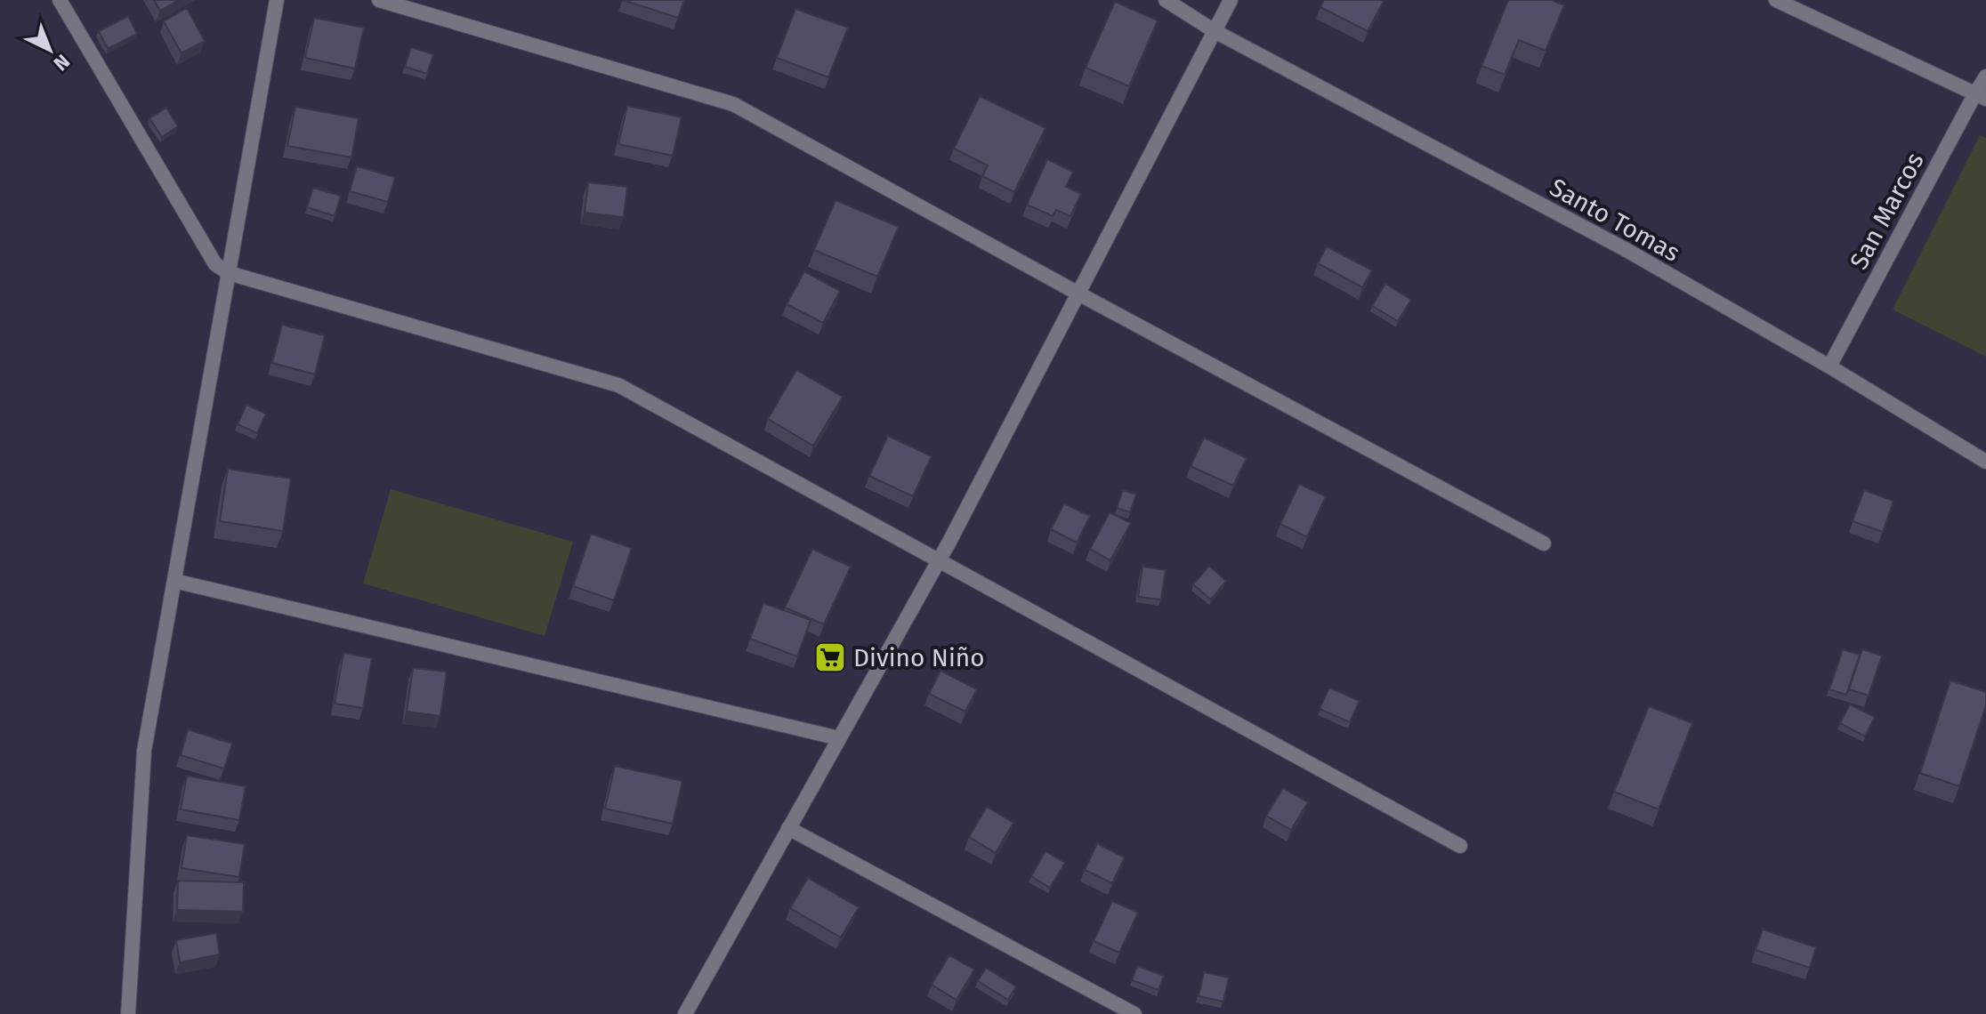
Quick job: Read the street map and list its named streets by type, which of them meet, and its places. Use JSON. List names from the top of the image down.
{
  "streets": {
    "street": ["San Marcos", "Santo Tomas"]
  },
  "crossings": [
    ["San Marcos", "Santo Tomas"]
  ],
  "places": {
    "supermarket": ["Divino Niño"]
  },
  "north": "bottom right"
}
